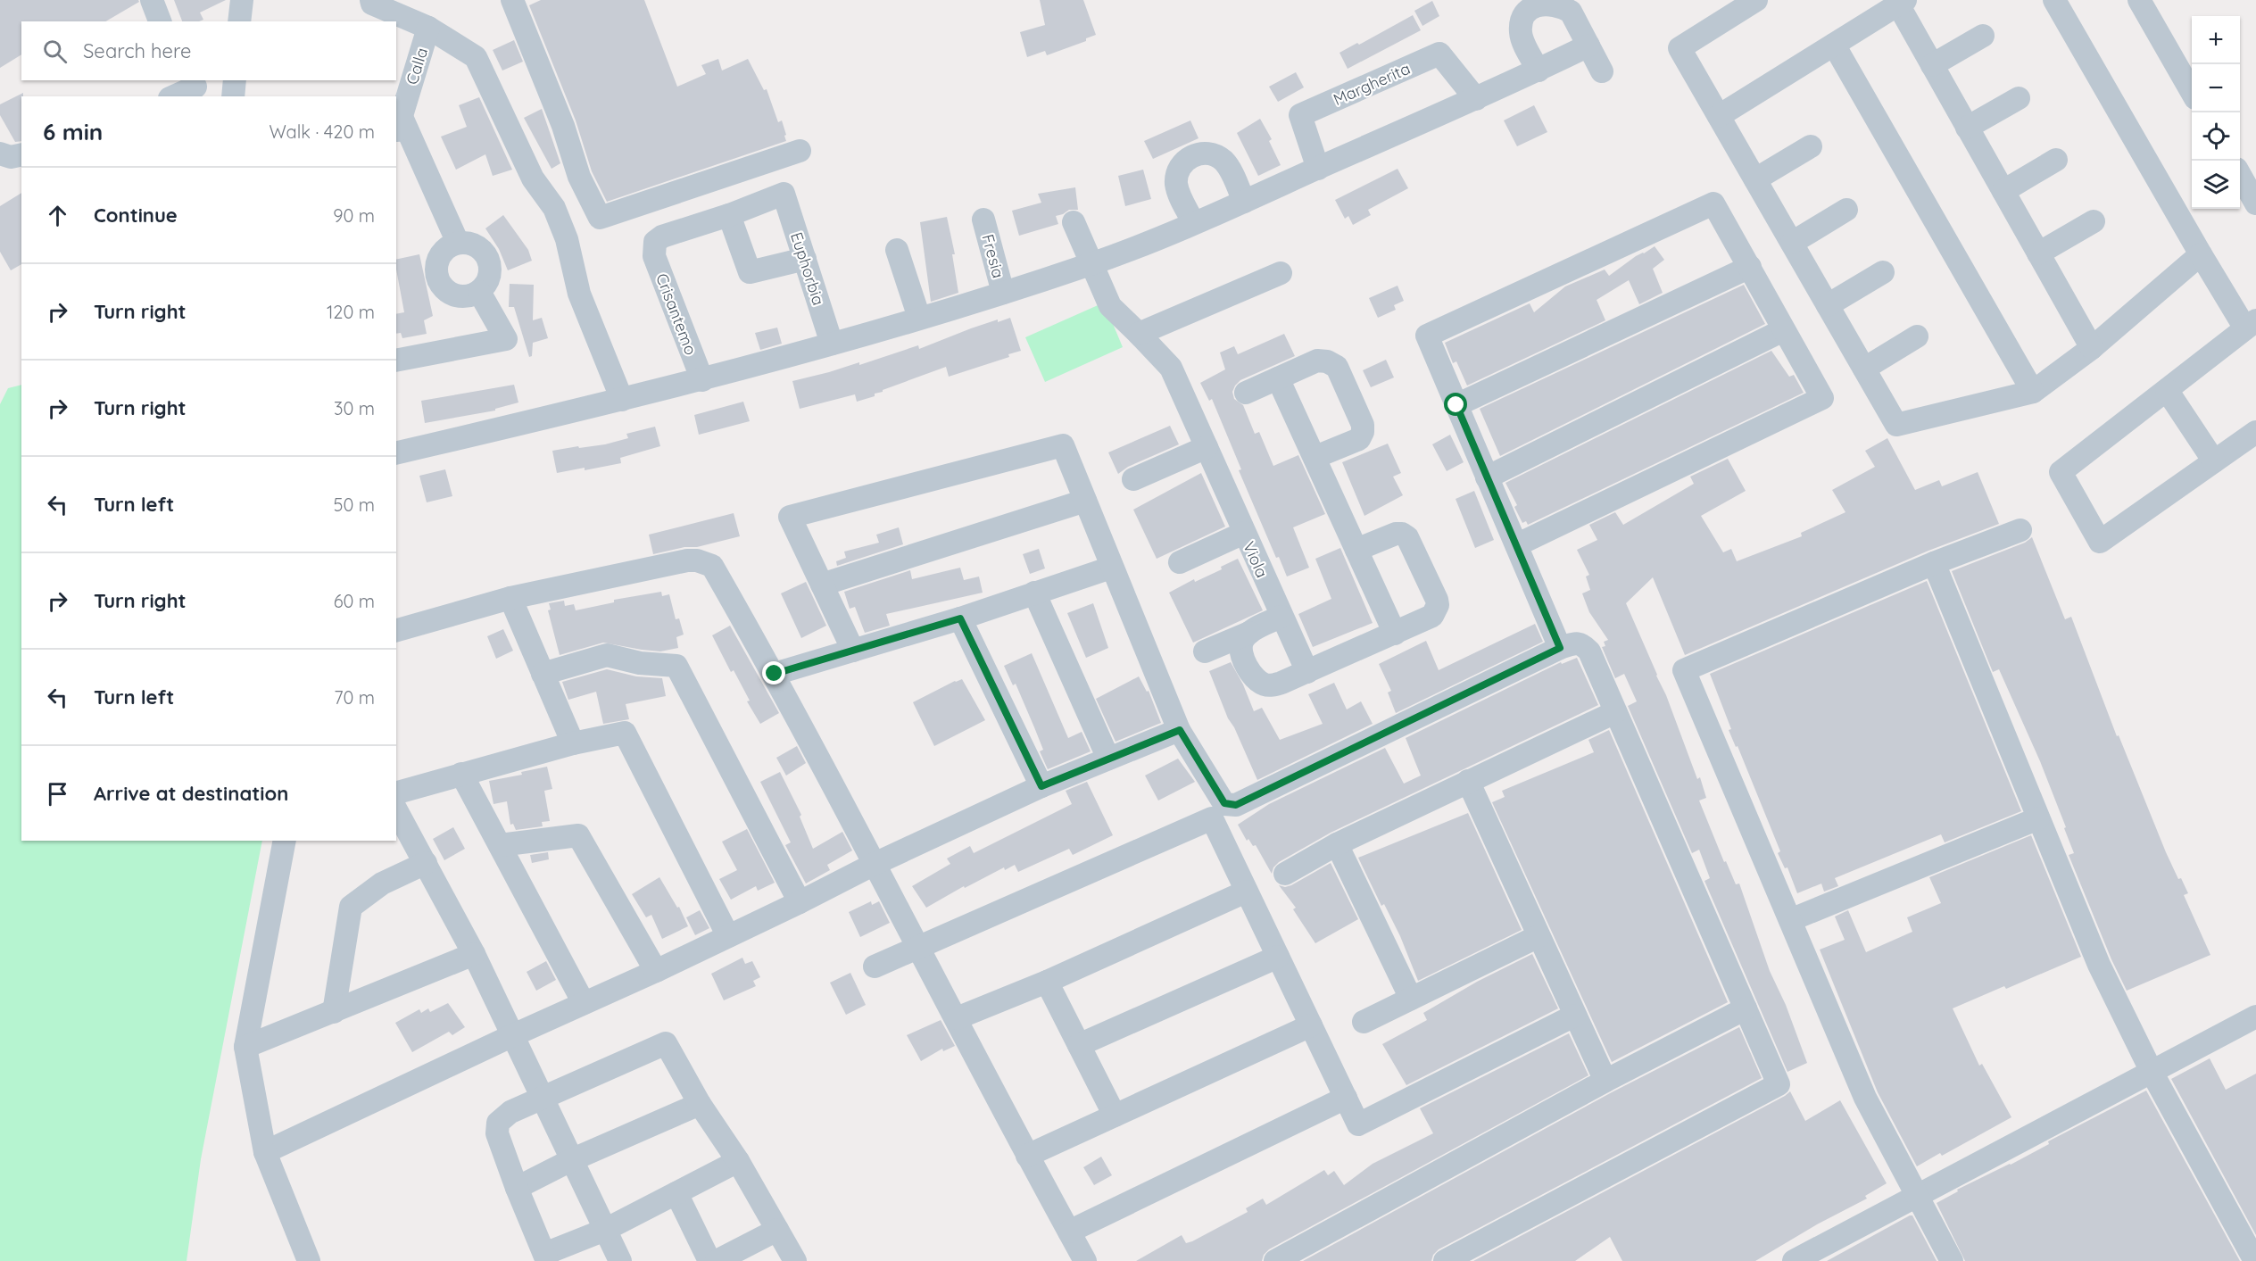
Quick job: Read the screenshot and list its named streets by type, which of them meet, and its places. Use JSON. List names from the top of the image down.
{
  "streets": {
    "street": [
      "Calla",
      "Margherita",
      "Fresia",
      "Euphorbia",
      "Crisantemo",
      "Viola"
    ]
  },
  "crossings": [
    ["Euphorbia", "Crisantemo"]
  ],
  "page": {
    "map_buttons": ["+", "−"],
    "search": "Search here",
    "heading": ["6 min", "Walk · 420 m"],
    "list": [
      ["Continue", "90 m"],
      ["Turn right", "120 m"],
      ["Turn right", "30 m"],
      ["Turn left", "50 m"],
      ["Turn right", "60 m"],
      ["Turn left", "70 m"],
      "Arrive at destination"
    ]
  }
}
